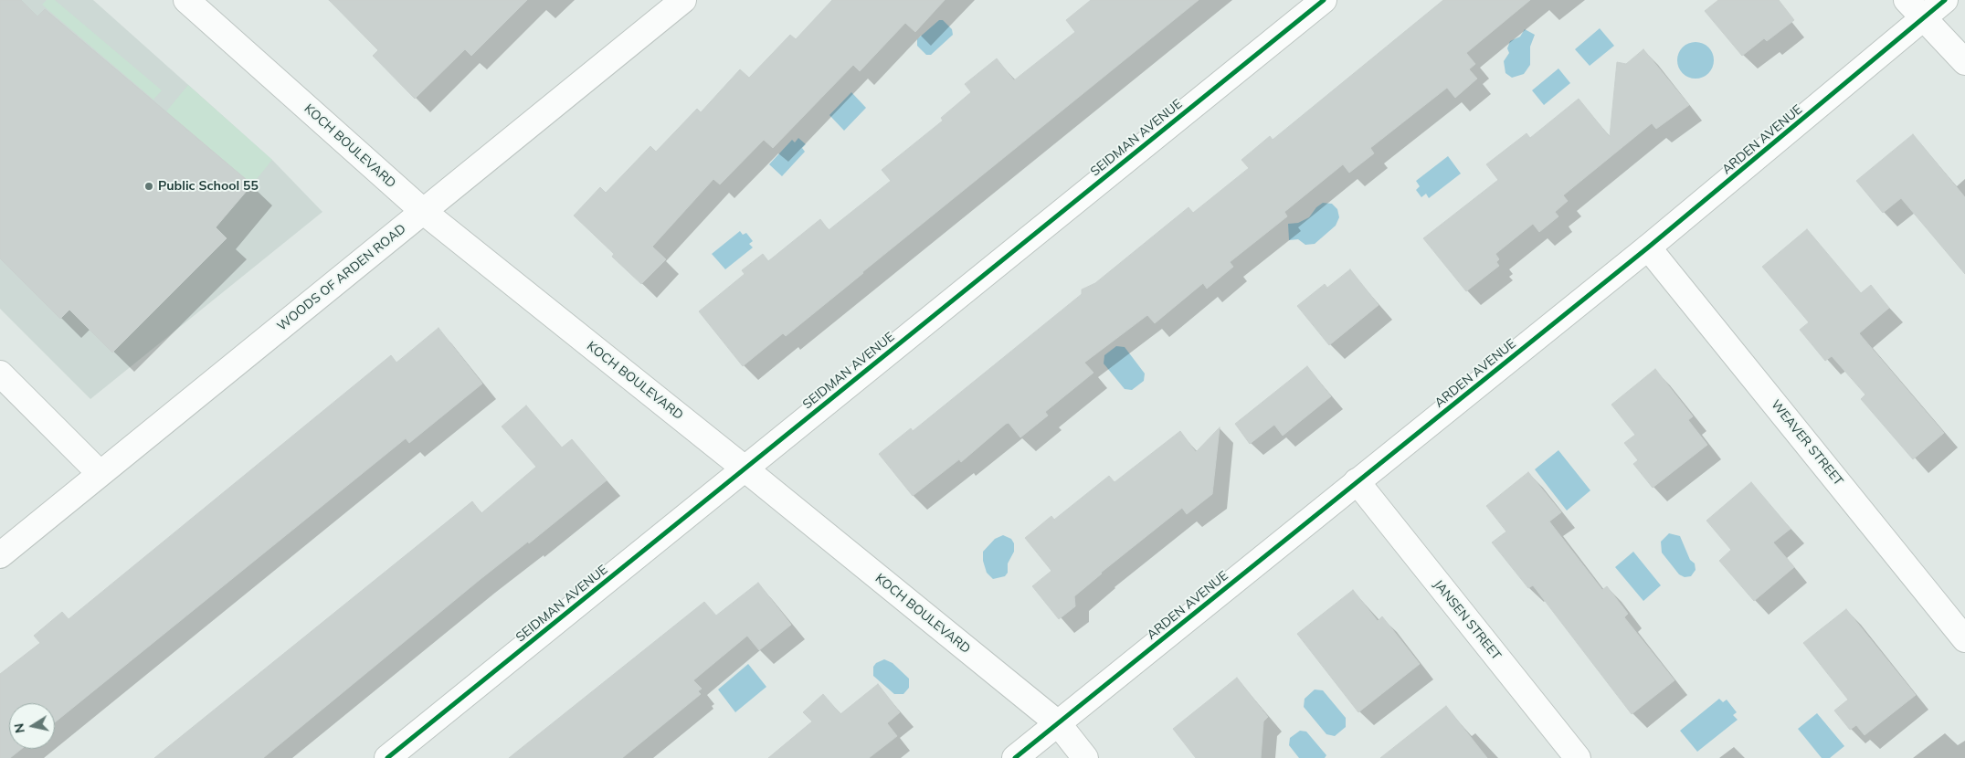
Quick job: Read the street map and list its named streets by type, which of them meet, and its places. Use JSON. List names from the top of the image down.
{
  "streets": {
    "street": [
      "SEIDMAN AVENUE",
      "ARDEN AVENUE",
      "KOCH BOULEVARD",
      "WOODS OF ARDEN ROAD",
      "WEAVER STREET",
      "JANSEN STREET"
    ]
  },
  "crossings": [
    ["SEIDMAN AVENUE", "KOCH BOULEVARD"],
    ["ARDEN AVENUE", "KOCH BOULEVARD"],
    ["ARDEN AVENUE", "WEAVER STREET"],
    ["ARDEN AVENUE", "JANSEN STREET"],
    ["KOCH BOULEVARD", "WOODS OF ARDEN ROAD"]
  ],
  "places": ["Public School 55"],
  "north": "left"
}
